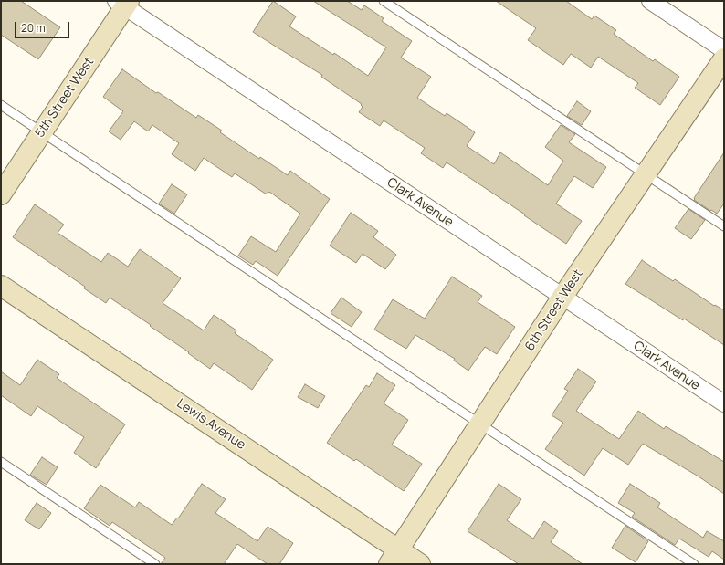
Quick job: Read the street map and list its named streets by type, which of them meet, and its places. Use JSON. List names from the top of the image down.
{
  "streets": {
    "street": [
      "5th Street West",
      "Clark Avenue",
      "6th Street West",
      "Lewis Avenue"
    ]
  },
  "crossings": [
    ["5th Street West", "Clark Avenue"],
    ["Clark Avenue", "6th Street West"],
    ["6th Street West", "Lewis Avenue"]
  ],
  "scale_bar": "20 m"
}
